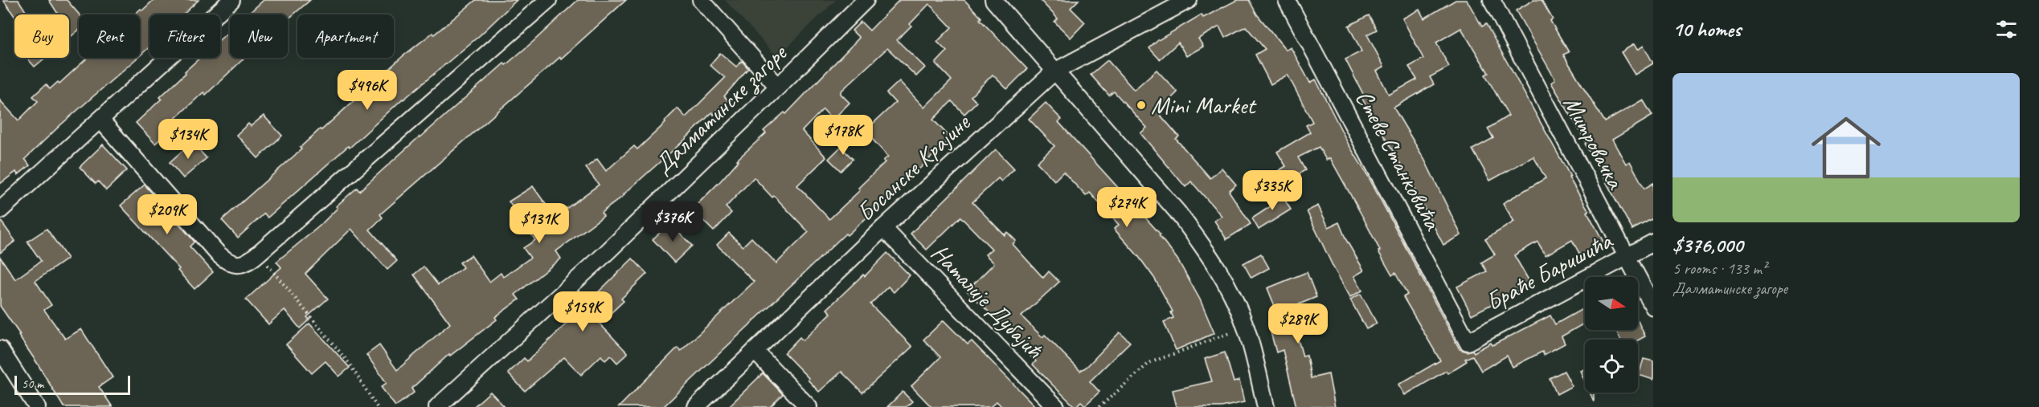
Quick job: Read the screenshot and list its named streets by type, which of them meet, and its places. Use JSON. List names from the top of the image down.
{
  "streets": {
    "street": [
      "Далматинске загоре",
      "Митровачка",
      "Стеве Станковића",
      "Босанске Крајине",
      "Браће Баришића",
      "Наталије Дубајић"
    ]
  },
  "crossings": [
    ["Митровачка", "Браће Баришића"],
    ["Стеве Станковића", "Браће Баришића"],
    ["Босанске Крајине", "Наталије Дубајић"]
  ],
  "places": ["Mini Market"],
  "scale_bar": "50 m",
  "north": "right",
  "page": {
    "heading": "10 homes",
    "chip": [
      "Buy",
      "Rent",
      "Filters",
      "New",
      "Apartment"
    ],
    "list": [
      {
        "name": "$376,000",
        "note": "5 rooms · 133 m² · Далматинске загоре"
      }
    ],
    "price": [
      "$496K",
      "$178K",
      "$134K",
      "$335K",
      "$274K",
      "$209K",
      "$376K",
      "$131K",
      "$159K",
      "$289K"
    ],
    "scale": "50 m"
  }
}
